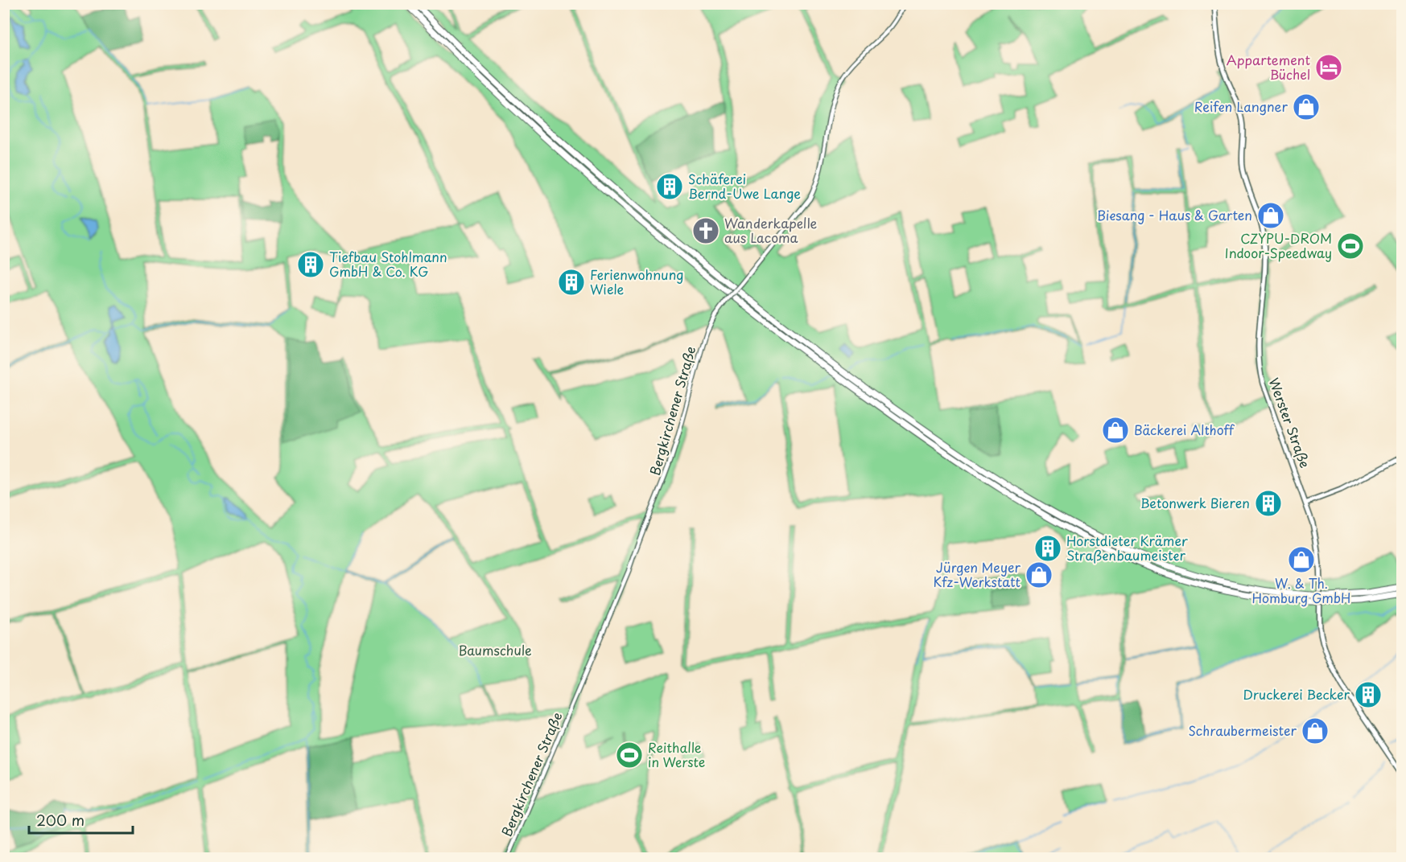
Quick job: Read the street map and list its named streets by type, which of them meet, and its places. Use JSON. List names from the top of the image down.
{
  "streets": {
    "main road": ["Werster Straße"],
    "street": ["Bergkirchener Straße"]
  },
  "parks": ["Baumschule"],
  "places": {
    "hotel": ["Appartement Büchel"],
    "shop": [
      "Reifen Langner",
      "Biesang - Haus & Garten",
      "Bäckerei Althoff",
      "W. & Th. Homburg GmbH",
      "Jürgen Meyer Kfz-Werkstatt",
      "Schraubermeister"
    ],
    "building": [
      "Schäferei Bernd-Uwe Lange",
      "Tiefbau Stohlmann GmbH & Co. KG",
      "Ferienwohnung Wiele",
      "Betonwerk Bieren",
      "Horstdieter Krämer Straßenbaumeister",
      "Druckerei Becker"
    ],
    "church": ["Wanderkapelle aus Lacoma"],
    "sports": ["CZYPU-DROM Indoor-Speedway", "Reithalle in Werste"]
  },
  "scale_bar": "200 m"
}
